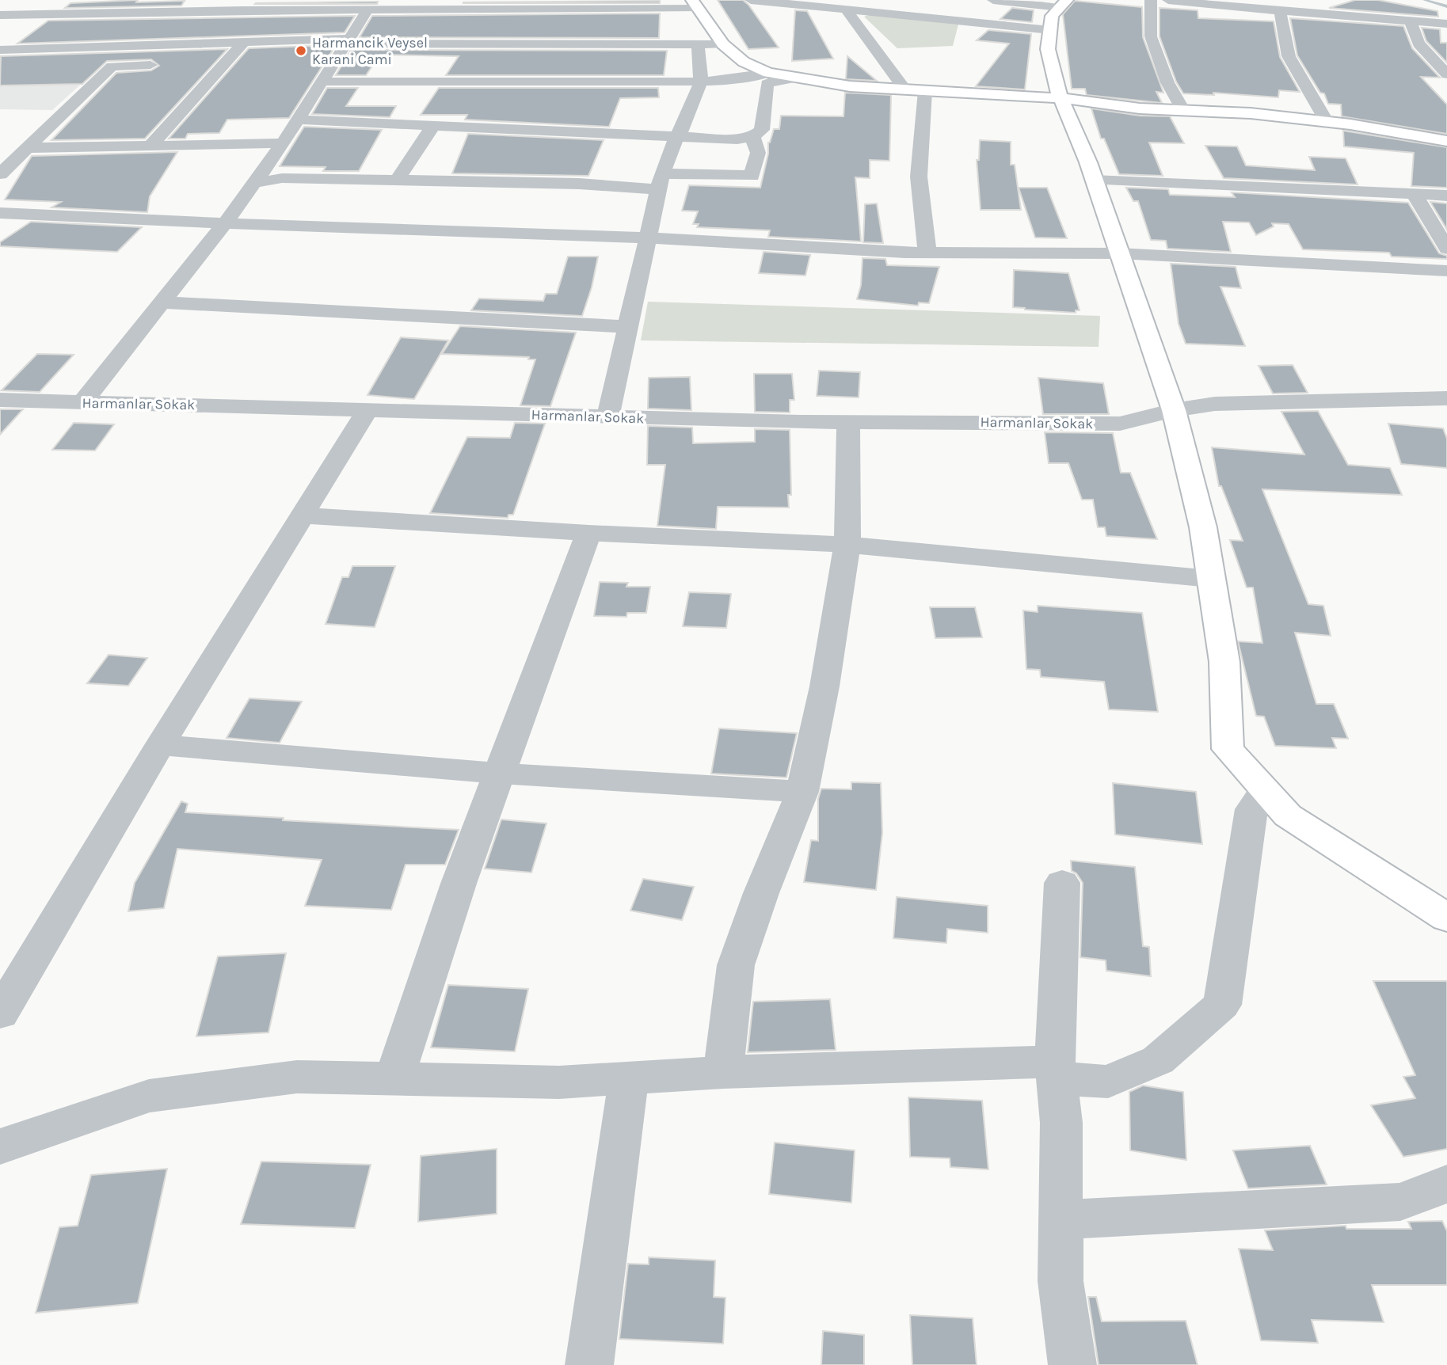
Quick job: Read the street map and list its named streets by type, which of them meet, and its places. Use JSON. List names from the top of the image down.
{
  "streets": {
    "street": ["Harmanlar Sokak"]
  },
  "places": ["Harmancik Veysel Karani Cami"]
}
